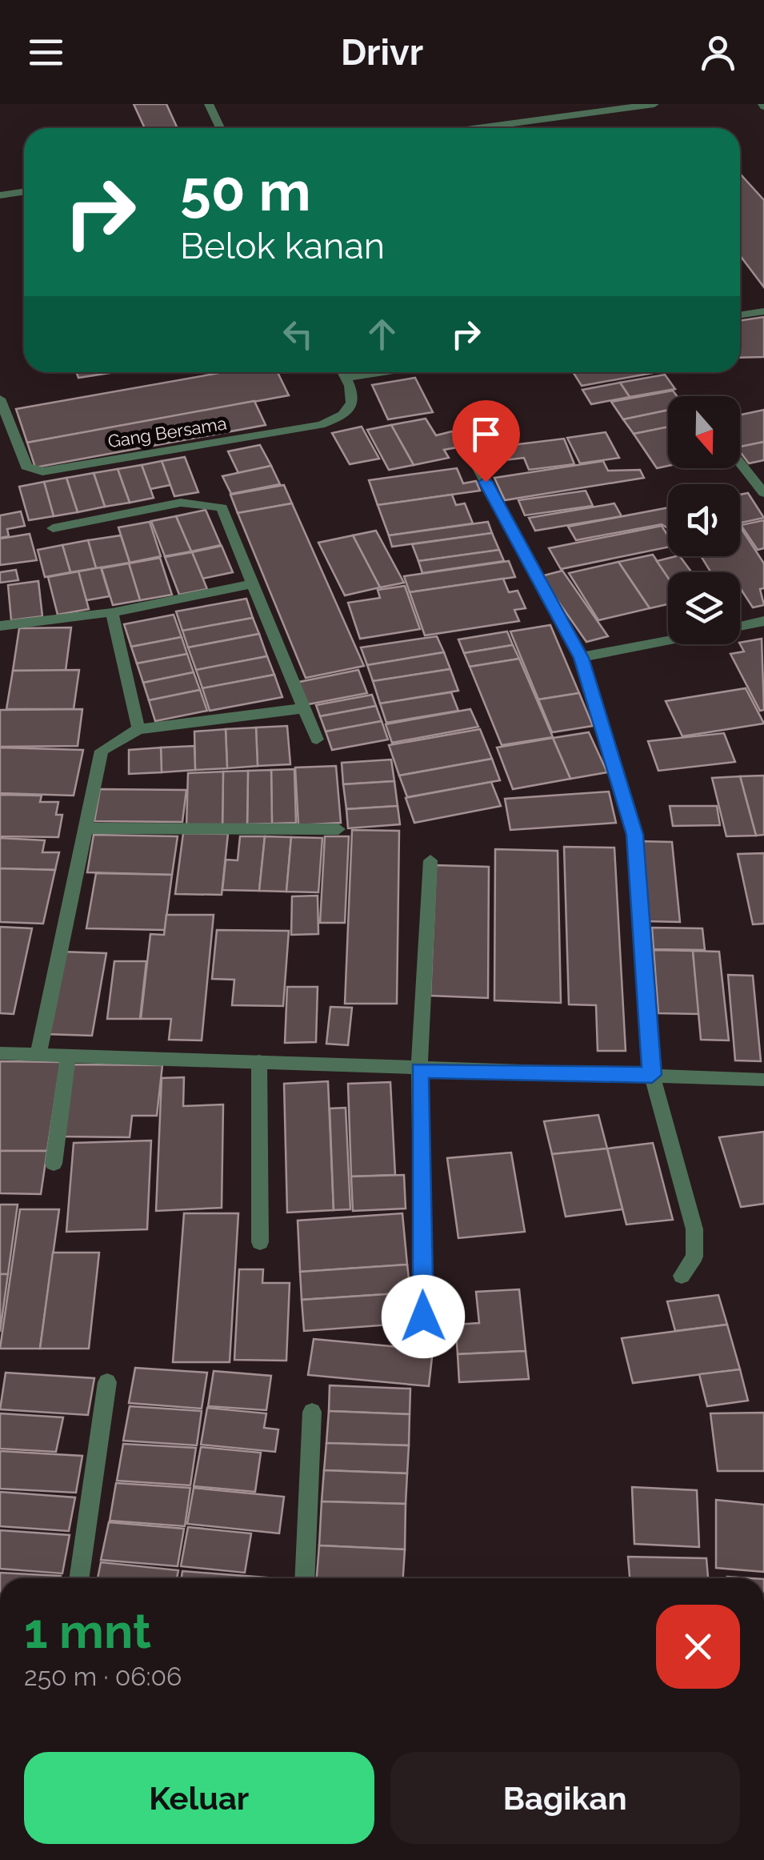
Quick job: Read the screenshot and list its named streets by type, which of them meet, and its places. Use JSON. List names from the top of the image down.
{
  "streets": {
    "street": ["Gang Bersama"]
  },
  "north": "bottom",
  "page": {
    "header": "Drivr",
    "turn": ["50 m", "Belok kanan"],
    "heading": ["1 mnt", "250 m · 06:06"],
    "buttons": ["Keluar", "Bagikan"]
  }
}
